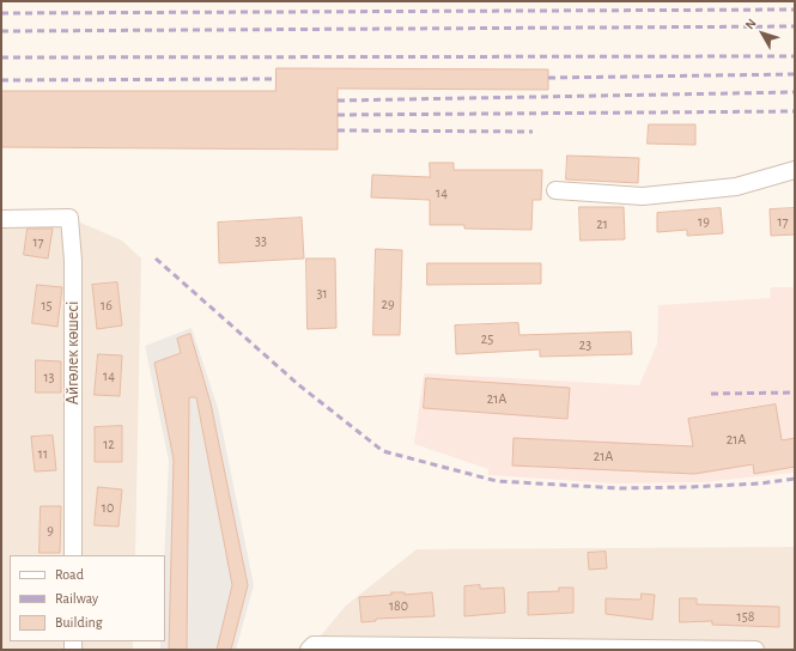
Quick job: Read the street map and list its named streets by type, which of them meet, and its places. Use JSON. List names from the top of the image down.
{
  "streets": {
    "street": ["Айгөлек көшесі"]
  },
  "house_numbers": [
    "14",
    "19",
    "17",
    "21",
    "33",
    "17",
    "31",
    "29",
    "15",
    "16",
    "25",
    "23",
    "14",
    "13",
    "21А",
    "21А",
    "12",
    "11",
    "21А",
    "10",
    "9",
    "180",
    "158"
  ],
  "legend": ["Road", "Railway", "Building"],
  "north": "top left"
}
